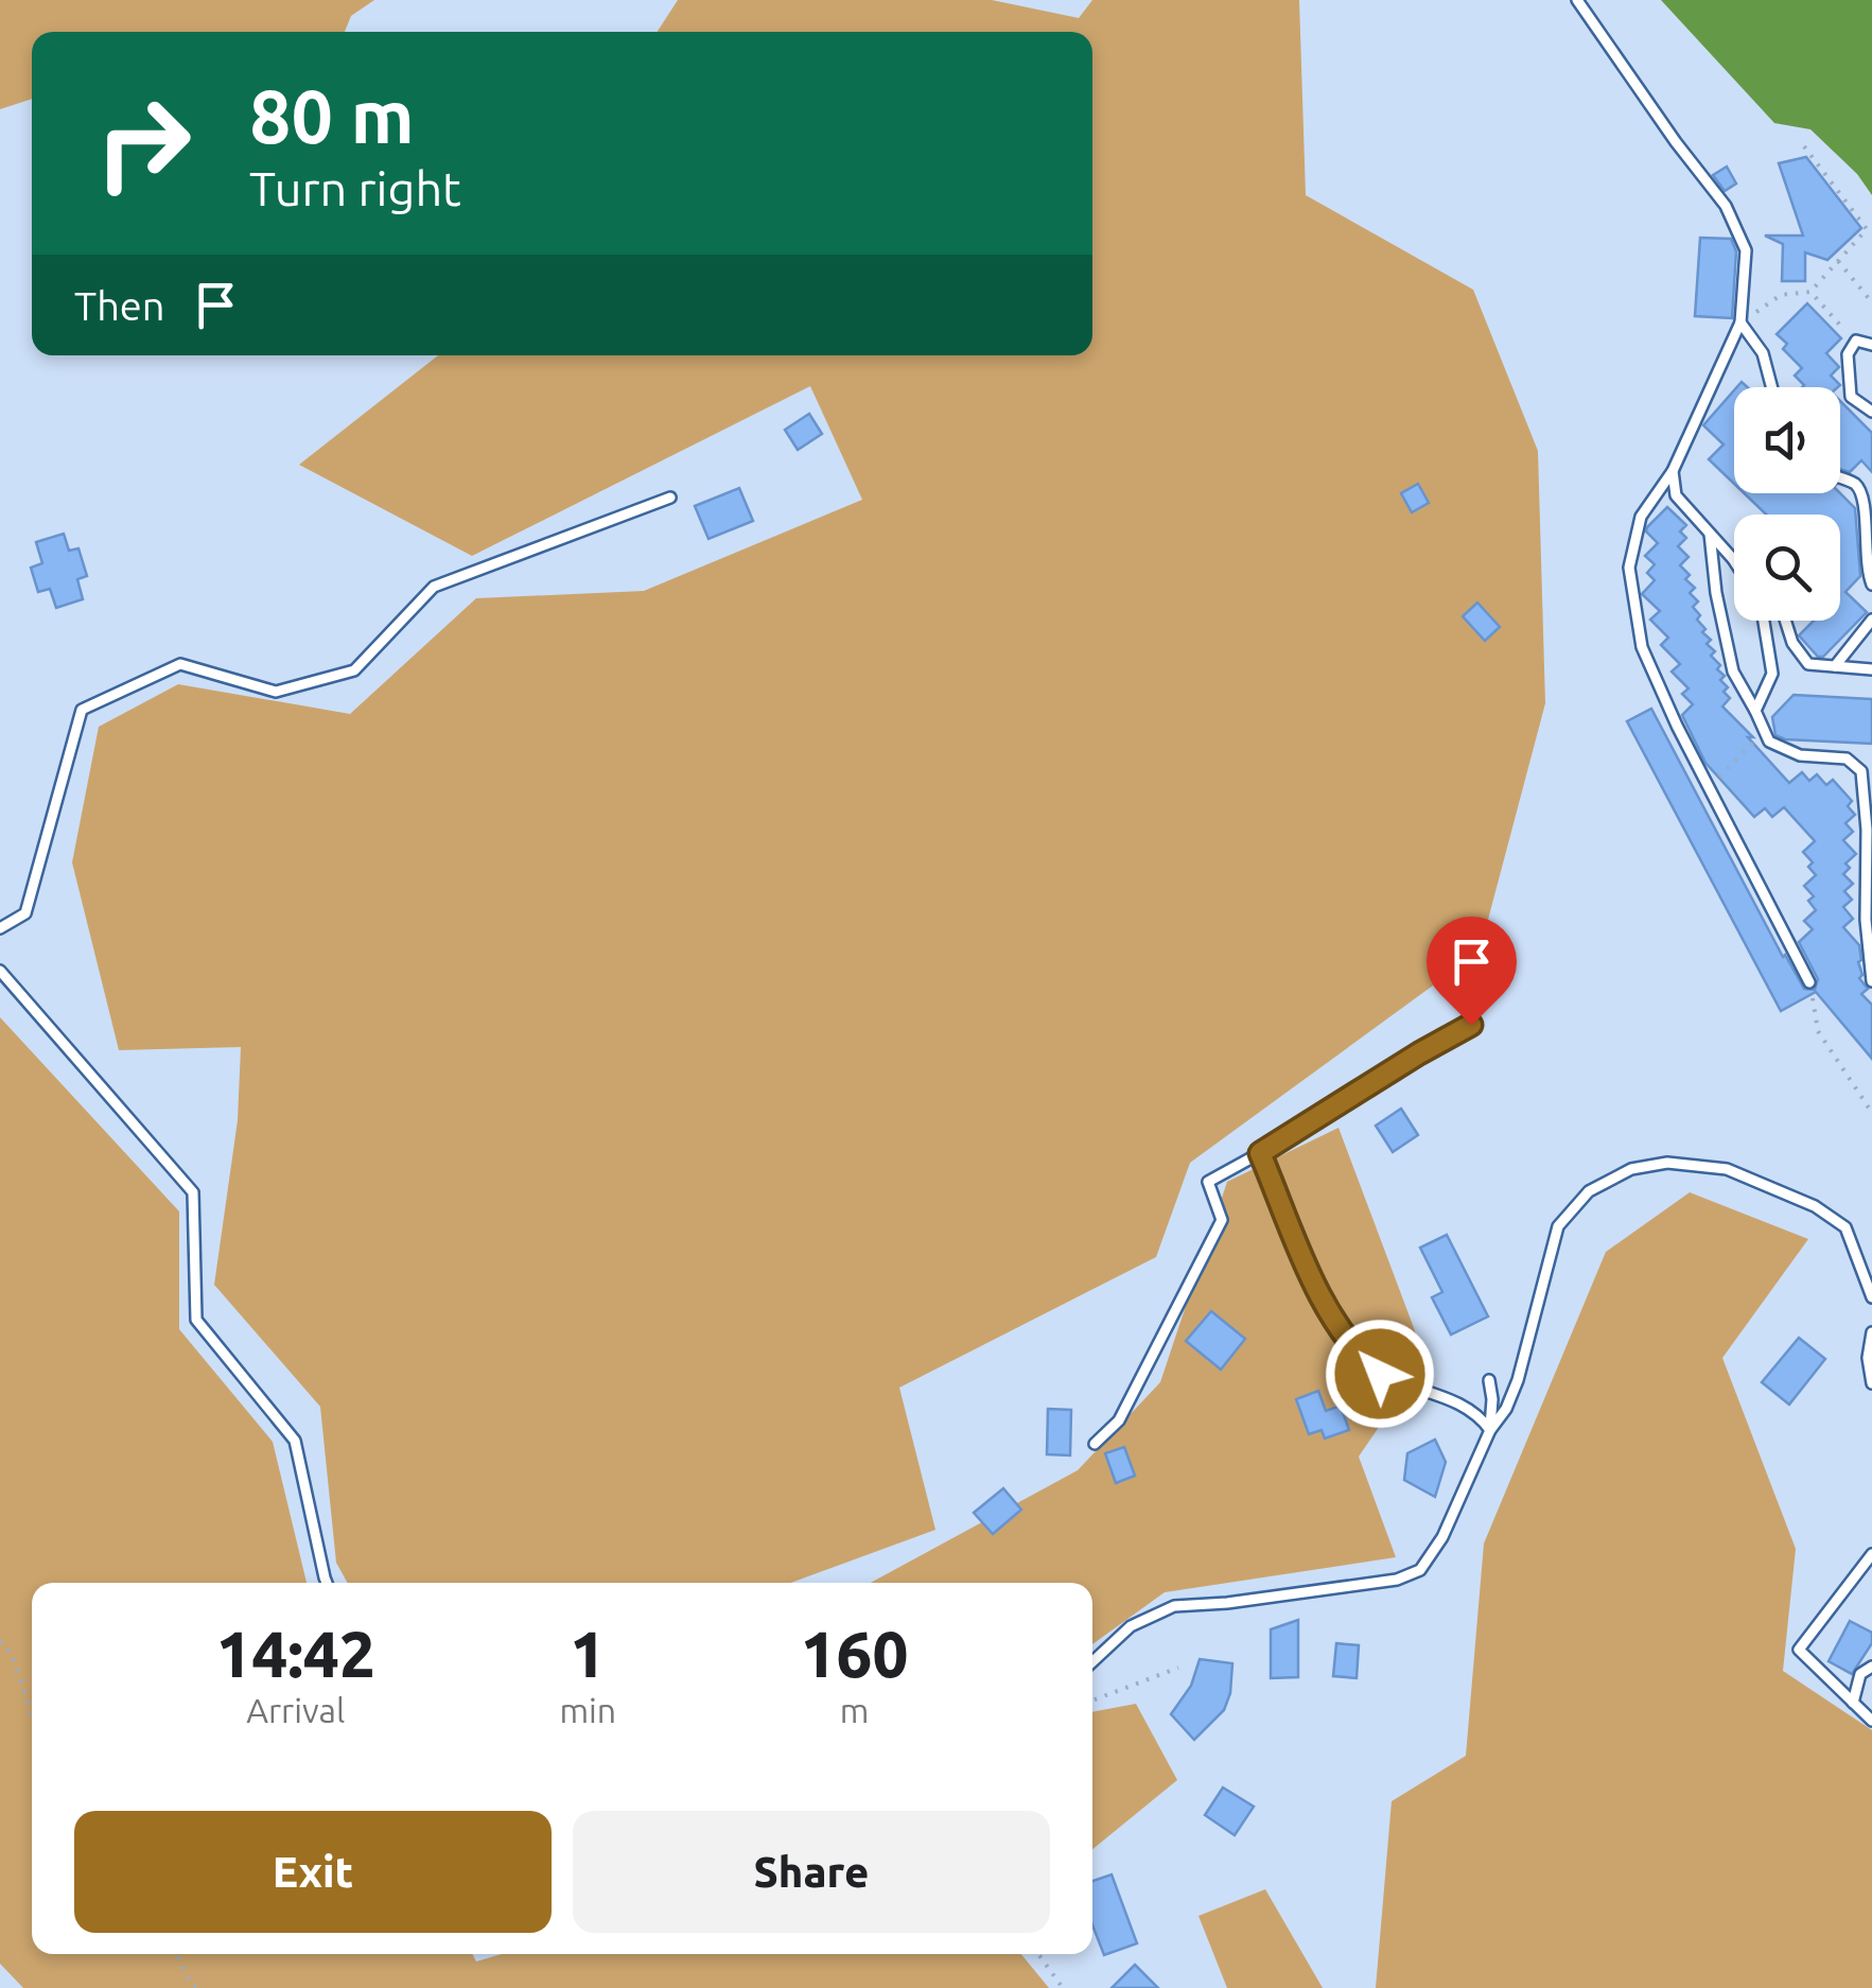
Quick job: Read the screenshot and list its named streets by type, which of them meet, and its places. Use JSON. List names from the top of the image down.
{
  "page": {
    "turn": ["80 m", "Turn right"],
    "then": "Then",
    "eta": [
      "14:42",
      "Arrival",
      "1",
      "min",
      "160",
      "m"
    ],
    "buttons": ["Exit", "Share"]
  }
}
